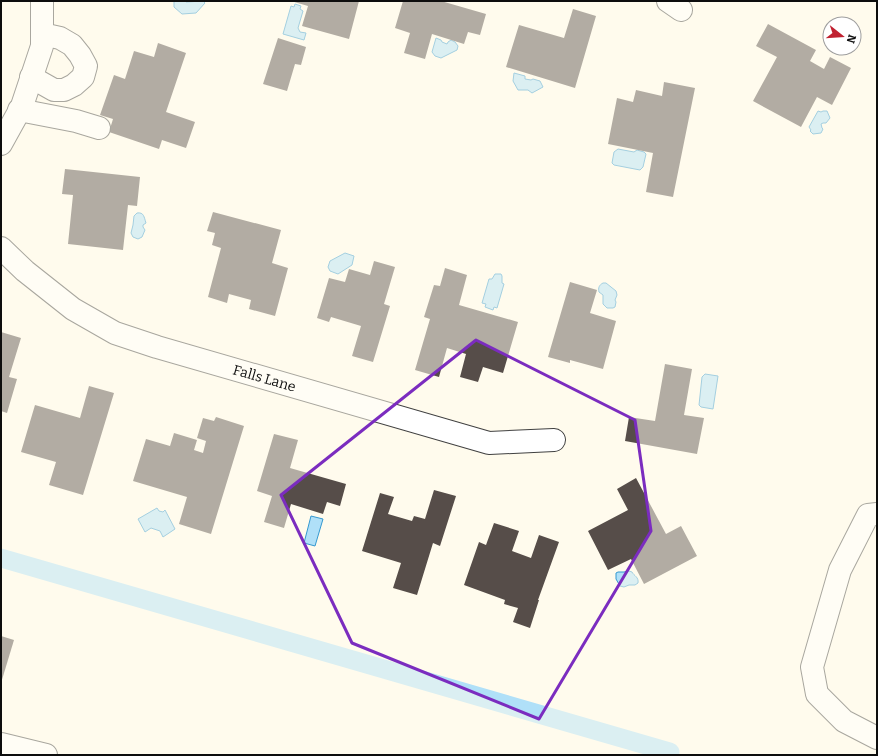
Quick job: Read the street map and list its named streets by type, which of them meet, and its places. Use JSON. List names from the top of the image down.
{
  "streets": {
    "street": ["Falls Lane"]
  },
  "north": "right"
}
